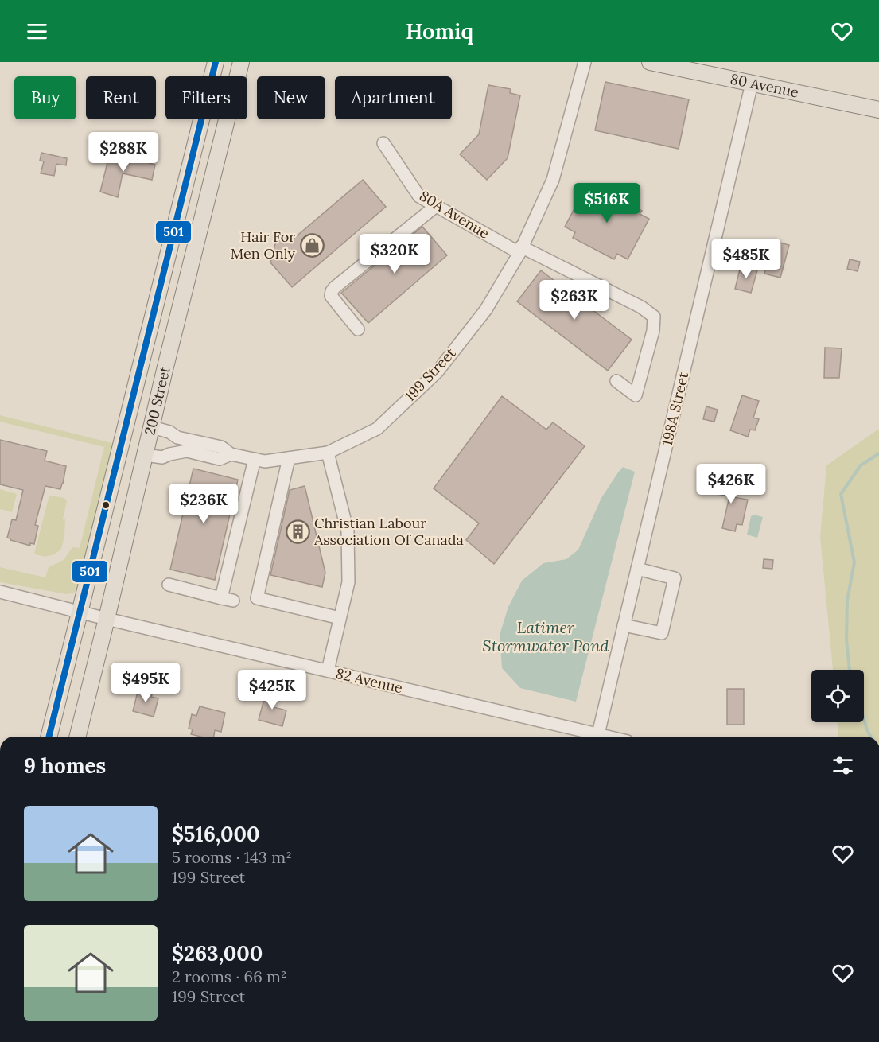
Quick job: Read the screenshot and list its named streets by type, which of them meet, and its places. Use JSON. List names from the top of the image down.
{
  "streets": {
    "main road": ["80 Avenue", "200 Street"],
    "street": [
      "80A Avenue",
      "199 Street",
      "198A Street",
      "82 Avenue"
    ]
  },
  "crossings": [
    ["80 Avenue", "198A Street"],
    ["80A Avenue", "199 Street"],
    ["200 Street", "82 Avenue"],
    ["198A Street", "82 Avenue"]
  ],
  "water": ["Latimer Stormwater Pond"],
  "places": {
    "shop": ["Hair For Men Only"],
    "building": ["Christian Labour Association Of Canada"]
  },
  "lines": ["transit line 501"],
  "page": {
    "header": "Homiq",
    "chip": [
      "Buy",
      "Rent",
      "Filters",
      "New",
      "Apartment"
    ],
    "price": [
      "$288K",
      "$516K",
      "$320K",
      "$485K",
      "$263K",
      "$426K",
      "$236K",
      "$495K",
      "$425K"
    ],
    "heading": "9 homes",
    "list": [
      {
        "name": "$516,000",
        "note": "5 rooms · 143 m² · 199 Street"
      },
      {
        "name": "$263,000",
        "note": "2 rooms · 66 m² · 199 Street"
      }
    ]
  }
}
